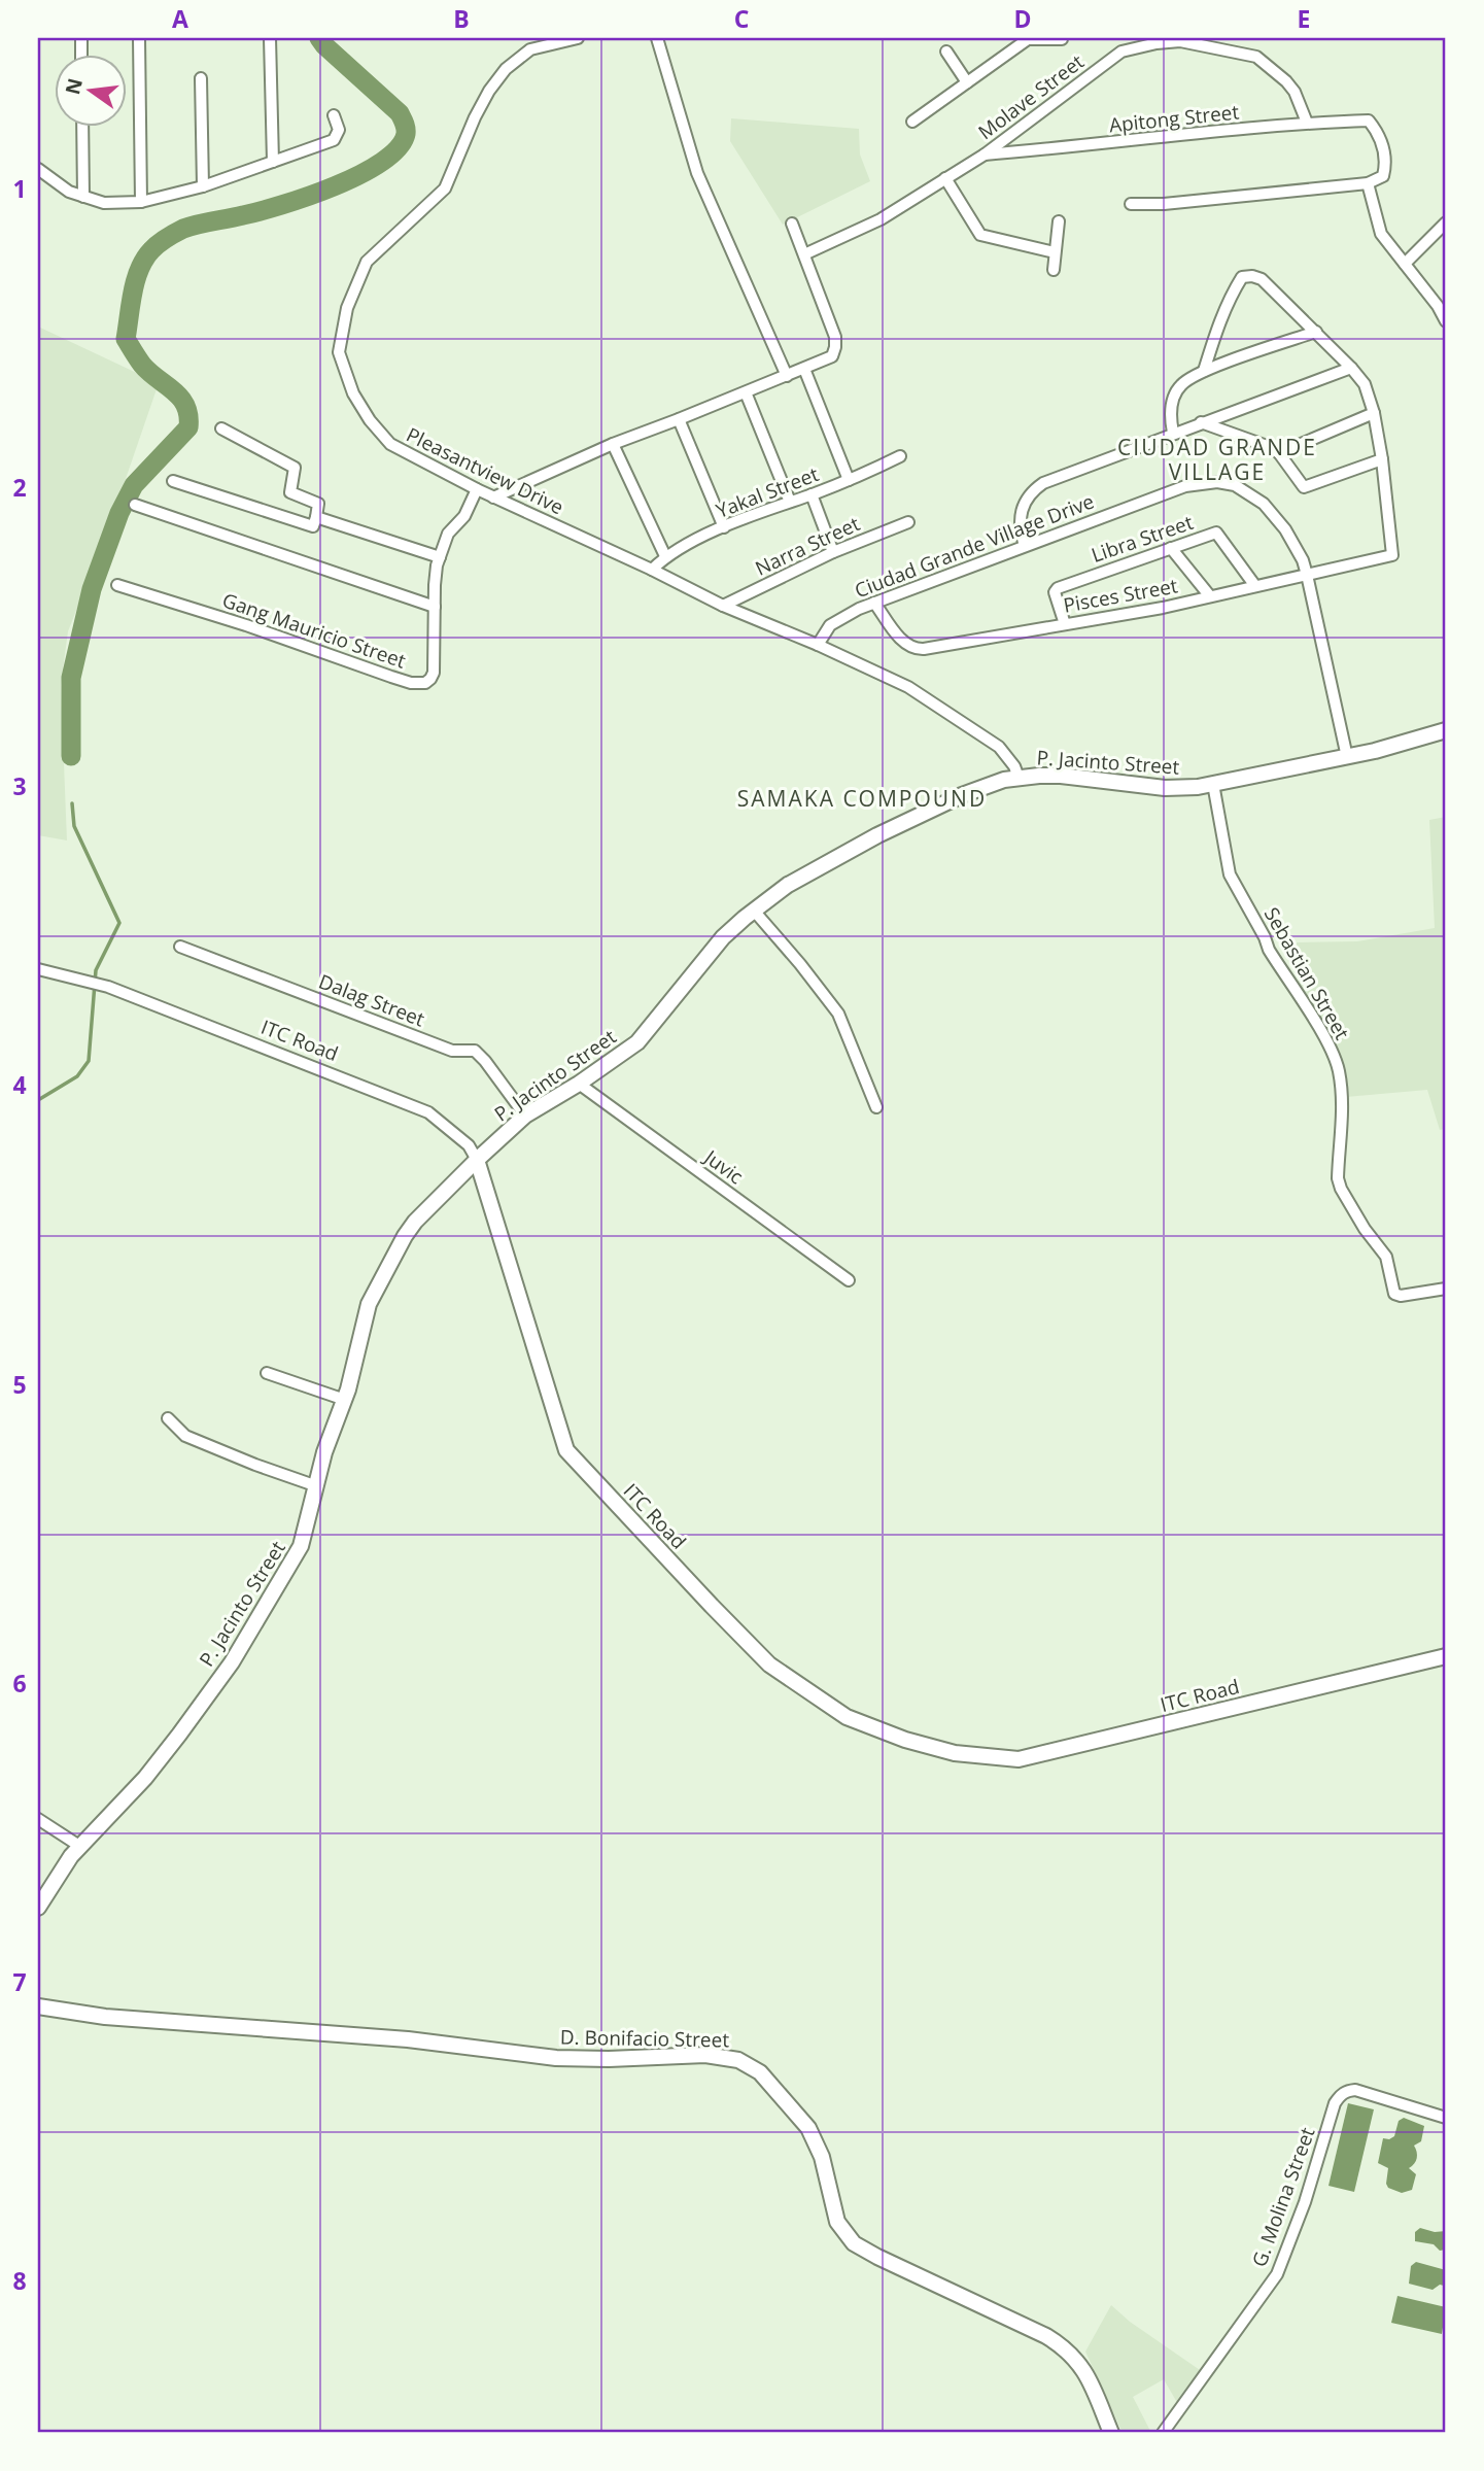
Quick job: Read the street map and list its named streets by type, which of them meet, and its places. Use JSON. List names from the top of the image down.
{
  "streets": {
    "street": [
      "Molave Street",
      "Apitong Street",
      "Pleasantview Drive",
      "Yakal Street",
      "Libra Street",
      "Narra Street",
      "Ciudad Grande Village Drive",
      "Pisces Street",
      "Gang Mauricio Street",
      "P. Jacinto Street",
      "Sebastian Street",
      "Dalag Street",
      "ITC Road",
      "Juvic",
      "D. Bonifacio Street",
      "G. Molina Street"
    ]
  },
  "crossings": [
    ["Molave Street", "Apitong Street"],
    ["Pleasantview Drive", "Yakal Street"],
    ["Pleasantview Drive", "Narra Street"],
    ["Pleasantview Drive", "Ciudad Grande Village Drive"],
    ["Pleasantview Drive", "Gang Mauricio Street"],
    ["Pleasantview Drive", "P. Jacinto Street"],
    ["Libra Street", "Pisces Street"],
    ["Ciudad Grande Village Drive", "Pisces Street"],
    ["Ciudad Grande Village Drive", "P. Jacinto Street"],
    ["P. Jacinto Street", "Sebastian Street"],
    ["P. Jacinto Street", "Dalag Street"],
    ["P. Jacinto Street", "ITC Road"],
    ["P. Jacinto Street", "Juvic"]
  ],
  "districts": ["CIUDAD GRANDE VILLAGE", "SAMAKA COMPOUND"],
  "north": "left",
  "grid": {
    "columns": [
      "A",
      "B",
      "C",
      "D",
      "E"
    ],
    "rows": [
      "1",
      "2",
      "3",
      "4",
      "5",
      "6",
      "7",
      "8"
    ]
  }
}
